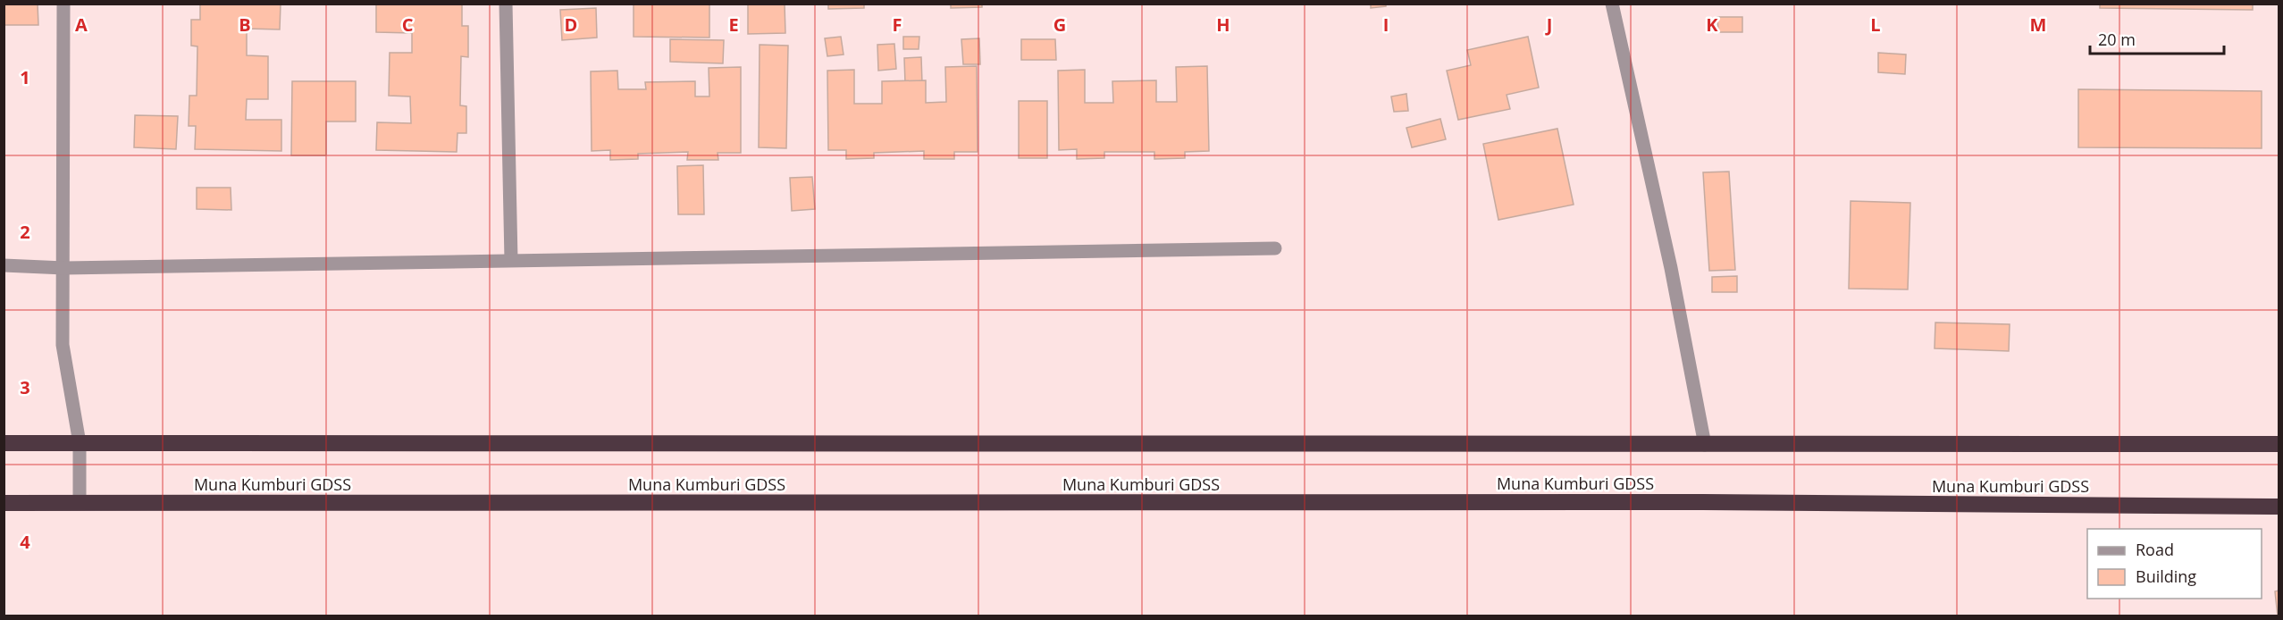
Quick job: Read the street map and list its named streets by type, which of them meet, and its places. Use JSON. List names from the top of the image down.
{
  "streets": {
    "highway": ["Muna Kumburi GDSS"]
  },
  "legend": ["Road", "Building"],
  "scale_bar": "20 m",
  "grid": {
    "columns": [
      "A",
      "B",
      "C",
      "D",
      "E",
      "F",
      "G",
      "H",
      "I",
      "J",
      "K",
      "L",
      "M"
    ],
    "rows": [
      "1",
      "2",
      "3",
      "4"
    ]
  }
}
